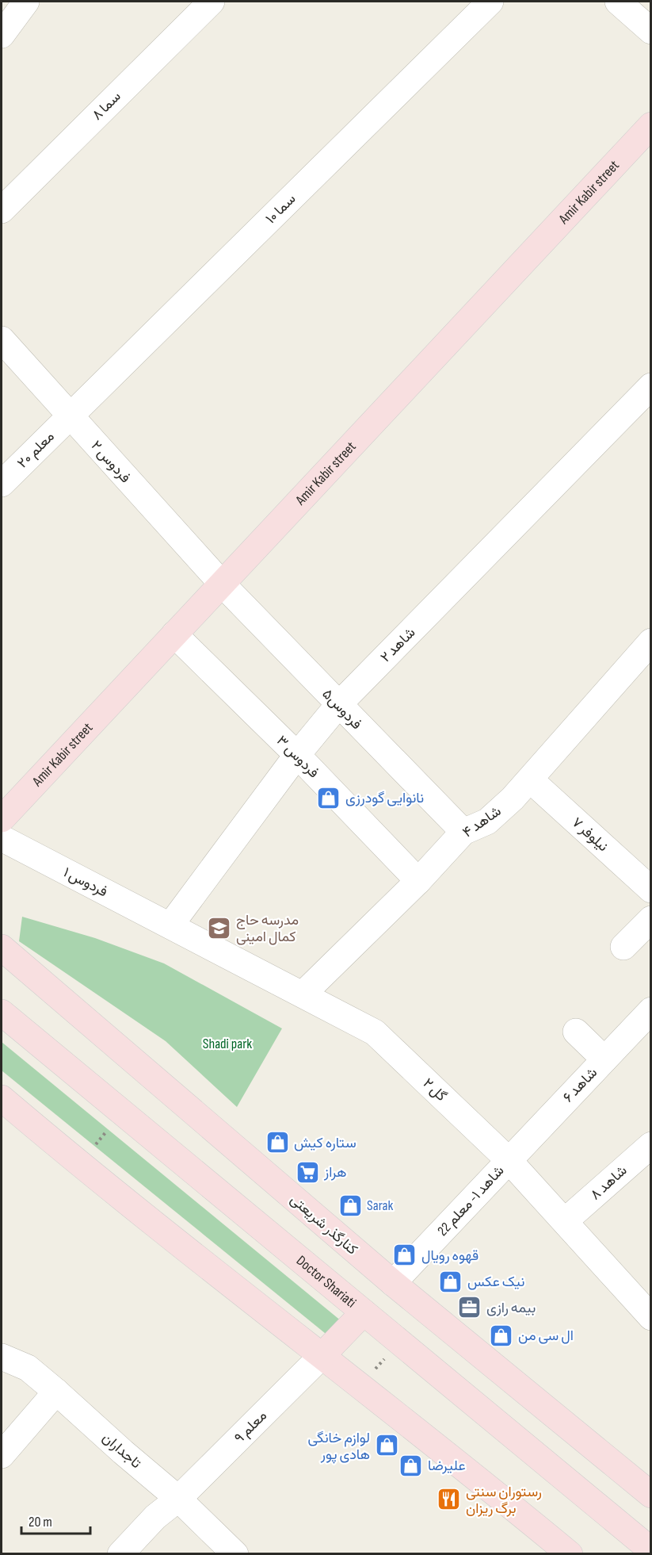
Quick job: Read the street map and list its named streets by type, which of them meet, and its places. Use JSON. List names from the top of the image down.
{
  "streets": {
    "main road": ["Amir Kabir street", "کنارگذر شریعتی", "Doctor Shariati"],
    "street": [
      "سما ۸",
      "سما ۱۰",
      "معلم ۲۰",
      "فردوس ۲",
      "شاهد ۲",
      "فردوس۵",
      "فردوس ۳",
      "شاهد ۴",
      "نیلوفر ۷",
      "فردوس ۱",
      "شاهد ۶",
      "گل ۲",
      "شاهد ۸",
      "شاهد ۱- معلم 22",
      "معلم ۹",
      "تاجداران"
    ]
  },
  "crossings": [
    ["Amir Kabir street", "فردوس ۲"],
    ["Amir Kabir street", "فردوس۵"],
    ["Amir Kabir street", "فردوس ۳"],
    ["سما ۱۰", "معلم ۲۰"],
    ["سما ۱۰", "فردوس ۲"],
    ["معلم ۲۰", "فردوس ۲"],
    ["فردوس ۲", "فردوس۵"],
    ["شاهد ۲", "فردوس۵"],
    ["شاهد ۲", "فردوس ۳"],
    ["شاهد ۲", "فردوس ۱"],
    ["شاهد ۲", "گل ۲"],
    ["فردوس۵", "شاهد ۴"],
    ["فردوس ۳", "شاهد ۴"],
    ["شاهد ۴", "نیلوفر ۷"],
    ["شاهد ۴", "گل ۲"],
    ["فردوس ۱", "گل ۲"],
    ["شاهد ۶", "گل ۲"],
    ["شاهد ۶", "شاهد ۱- معلم 22"],
    ["گل ۲", "شاهد ۸"],
    ["گل ۲", "شاهد ۱- معلم 22"],
    ["شاهد ۱- معلم 22", "کنارگذر شریعتی"],
    ["معلم ۹", "تاجداران"]
  ],
  "parks": ["Shadi park"],
  "places": {
    "shop": [
      "نانوایی گودرزی",
      "ستاره کیش",
      "Sarak",
      "قهوه رویال",
      "نیک عکس",
      "ال سی من",
      "لوازم خانگی هادی پور",
      "علیرضا"
    ],
    "school or university": ["مدرسه حاج کمال امینی"],
    "supermarket": ["هراز"],
    "office": ["بیمه رازی"],
    "restaurant": ["رستوران سنتی برگ ریزان"]
  },
  "scale_bar": "20 m"
}
